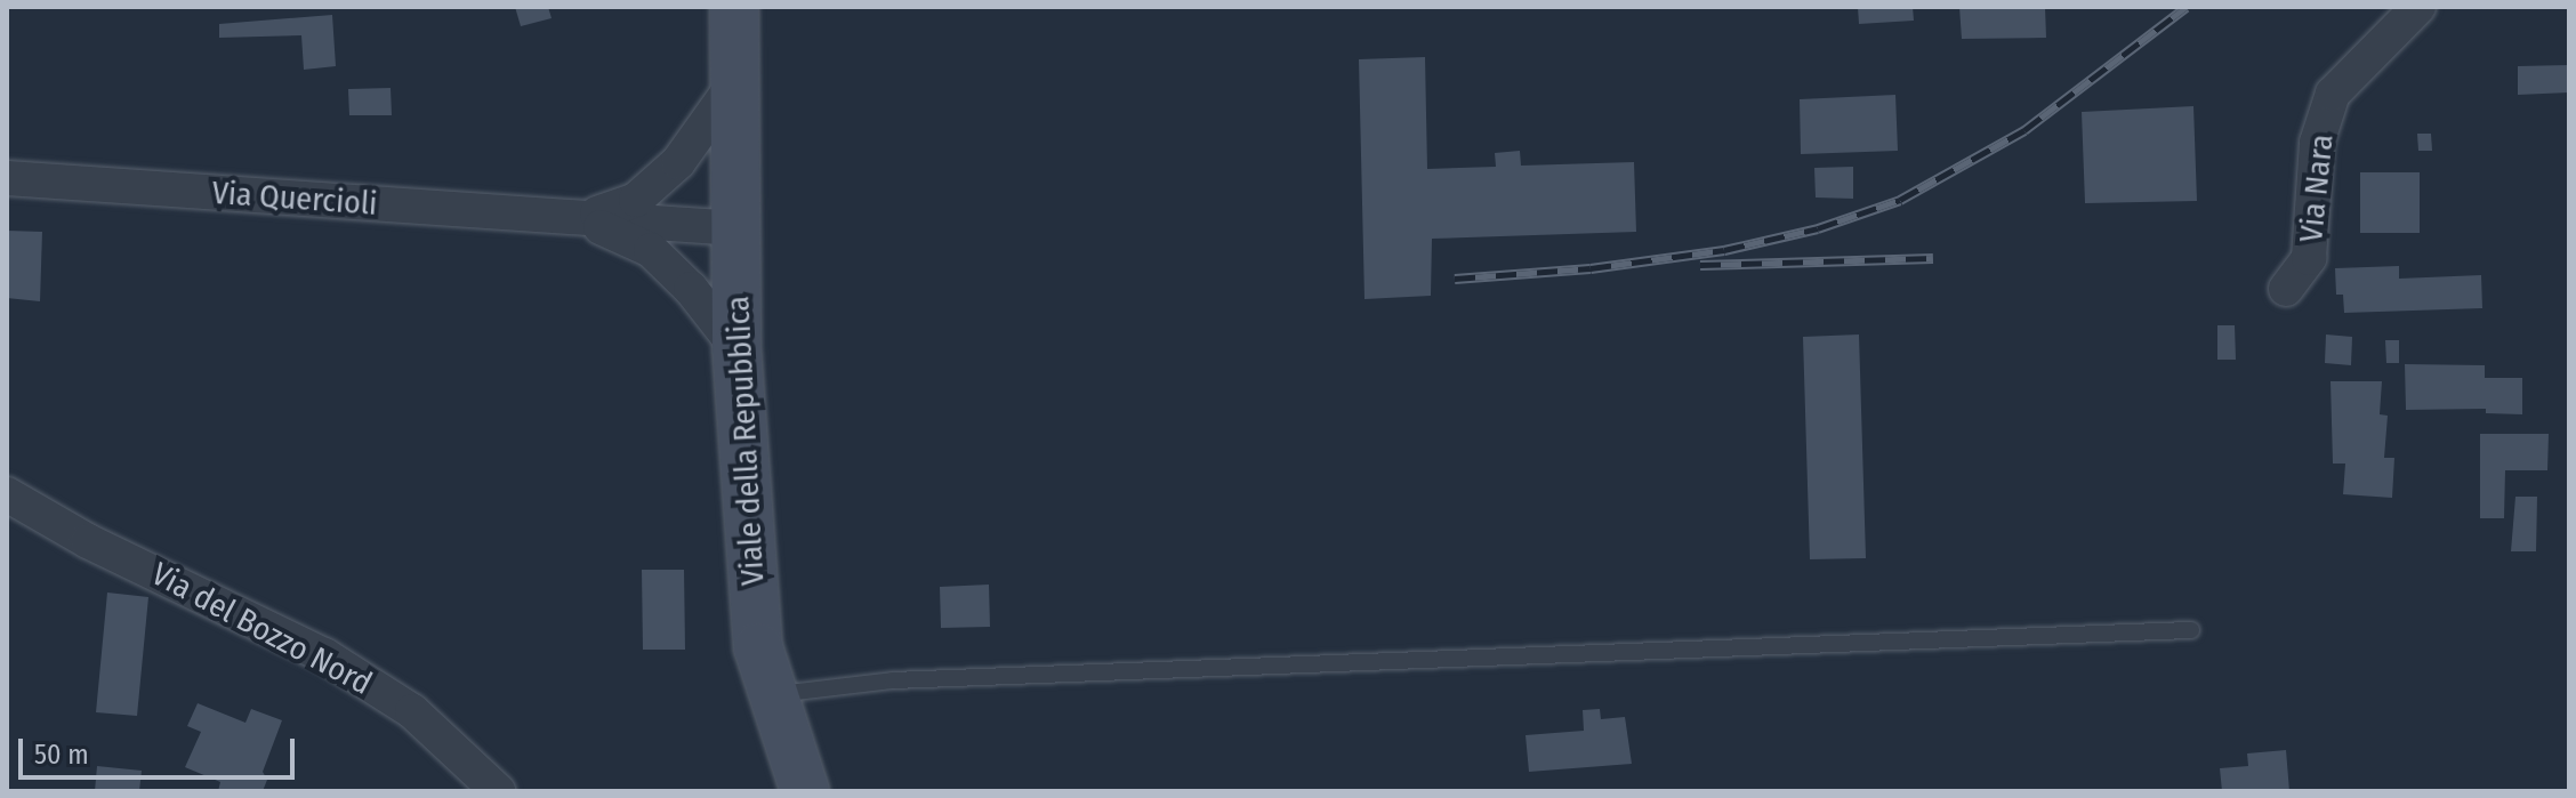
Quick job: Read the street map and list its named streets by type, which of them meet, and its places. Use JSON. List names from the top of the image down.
{
  "streets": {
    "main road": ["Viale della Repubblica"],
    "street": ["Via Nara", "Via Quercioli", "Via del Bozzo Nord"]
  },
  "crossings": [
    ["Via Quercioli", "Viale della Repubblica"]
  ],
  "scale_bar": "50 m"
}
